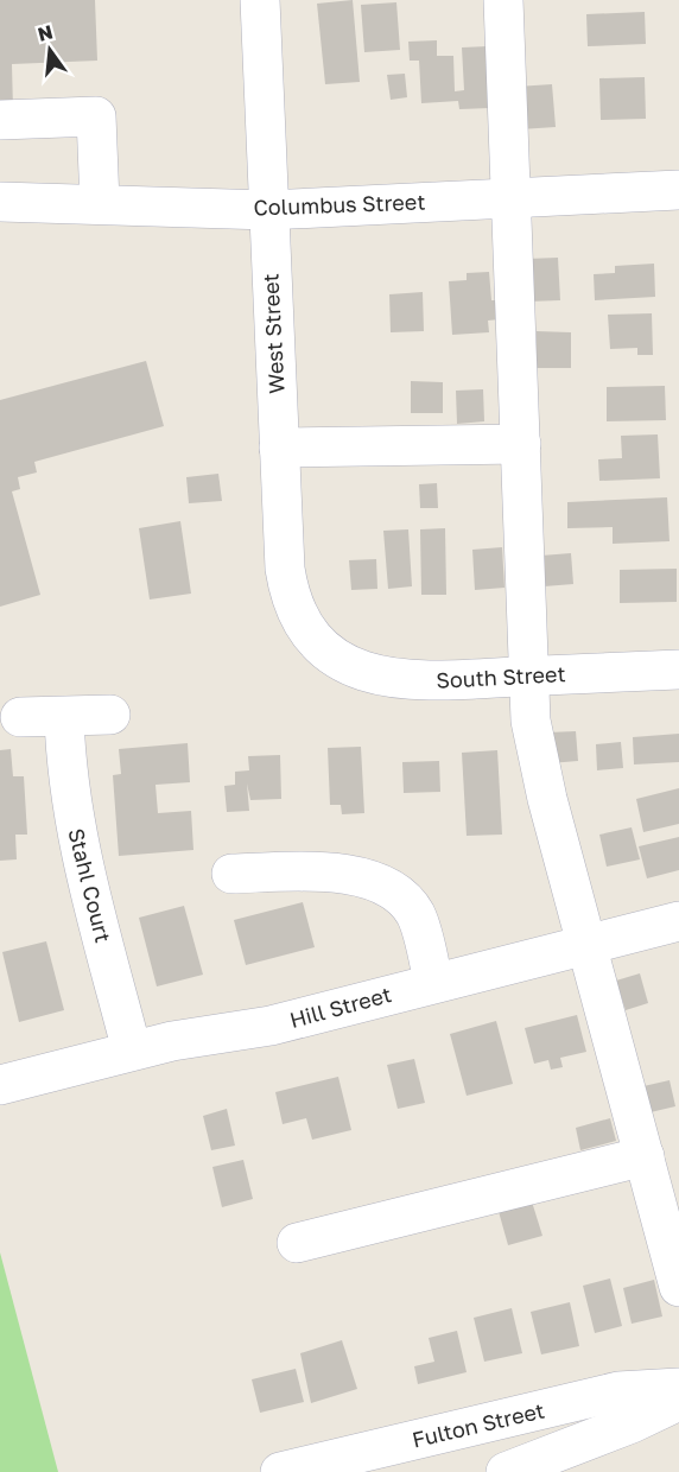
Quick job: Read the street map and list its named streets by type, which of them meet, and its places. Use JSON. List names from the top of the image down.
{
  "streets": {
    "street": [
      "Columbus Street",
      "West Street",
      "South Street",
      "Stahl Court",
      "Hill Street",
      "Fulton Street"
    ]
  },
  "crossings": [
    ["Columbus Street", "West Street"],
    ["West Street", "South Street"],
    ["Stahl Court", "Hill Street"]
  ],
  "north": "top"
}
